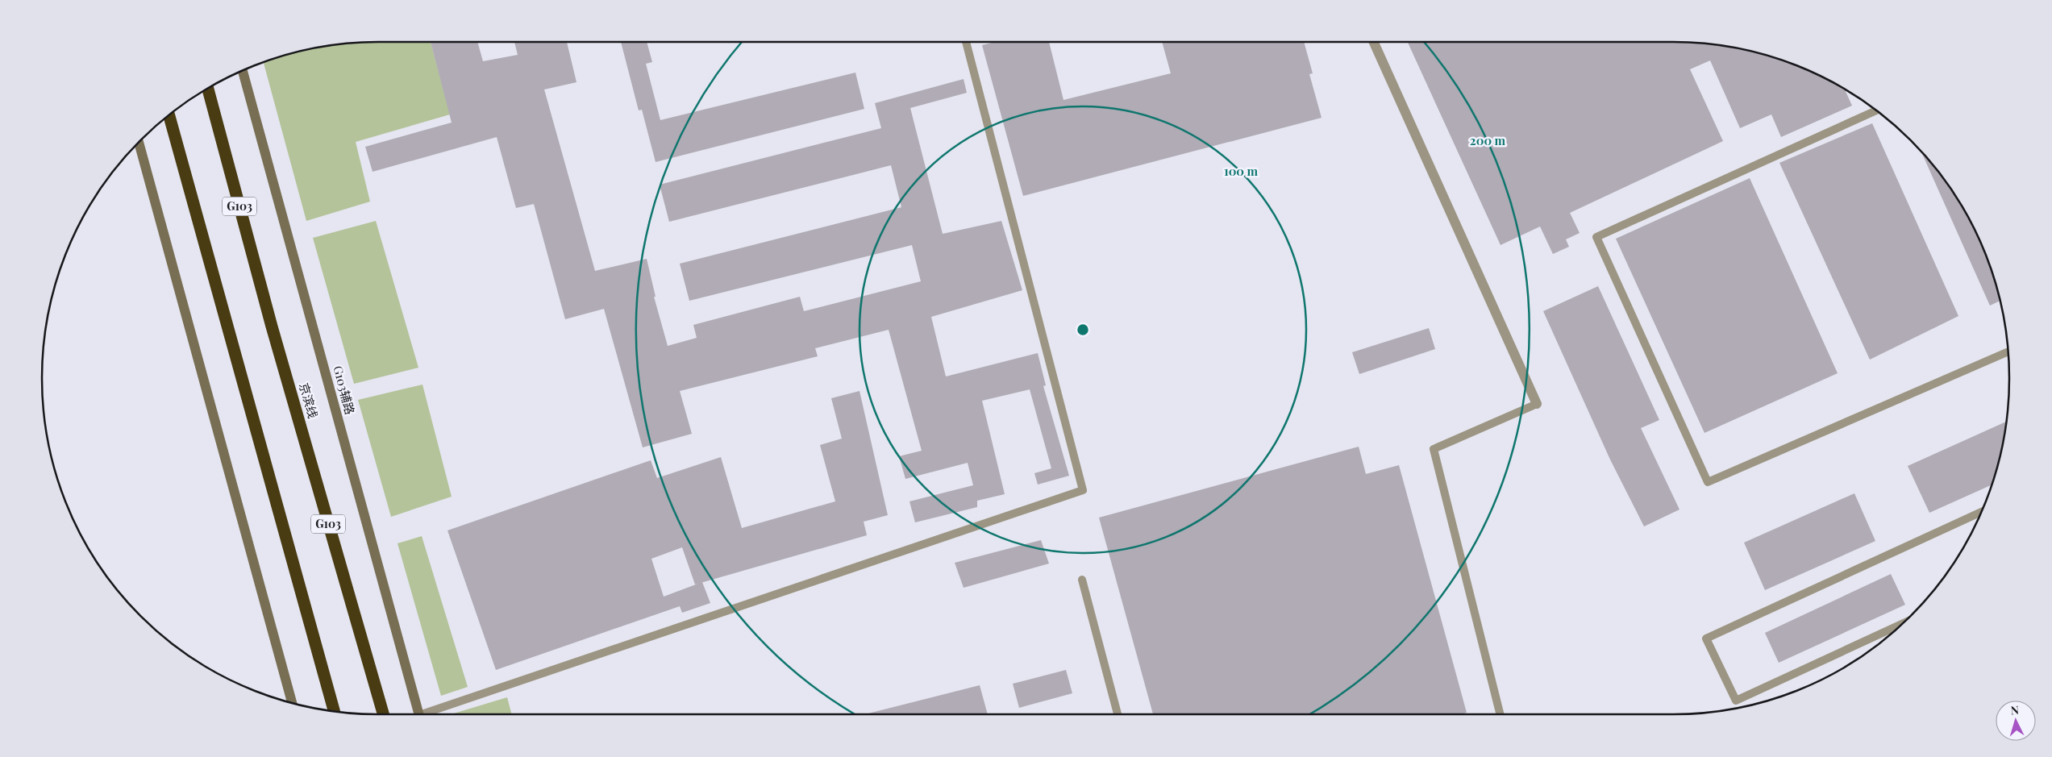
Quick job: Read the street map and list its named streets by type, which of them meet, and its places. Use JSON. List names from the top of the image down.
{
  "streets": {
    "highway": ["G103", "京滨线"],
    "street": ["G103辅路"]
  },
  "north": "top",
  "rings": ["200 m", "100 m"]
}
